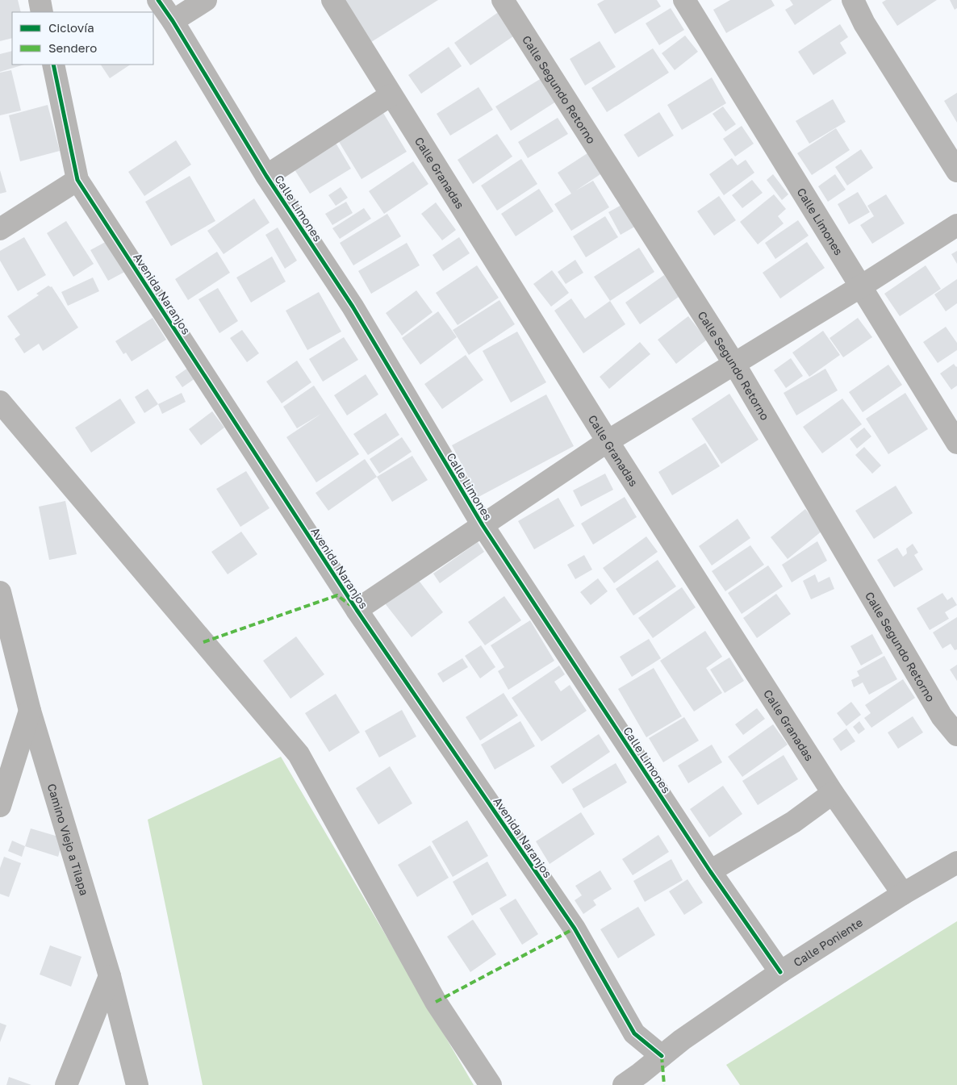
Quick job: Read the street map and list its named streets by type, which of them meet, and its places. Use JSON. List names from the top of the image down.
{
  "streets": {
    "street": [
      "Calle Segundo Retorno",
      "Calle Granadas",
      "Calle Limones",
      "Avenida Naranjos",
      "Camino Viejo a Tilapa",
      "Calle Poniente"
    ]
  },
  "crossings": [
    ["Calle Granadas", "Calle Poniente"],
    ["Calle Limones", "Calle Poniente"],
    ["Avenida Naranjos", "Calle Poniente"]
  ],
  "legend": ["Ciclovía", "Sendero"]
}
